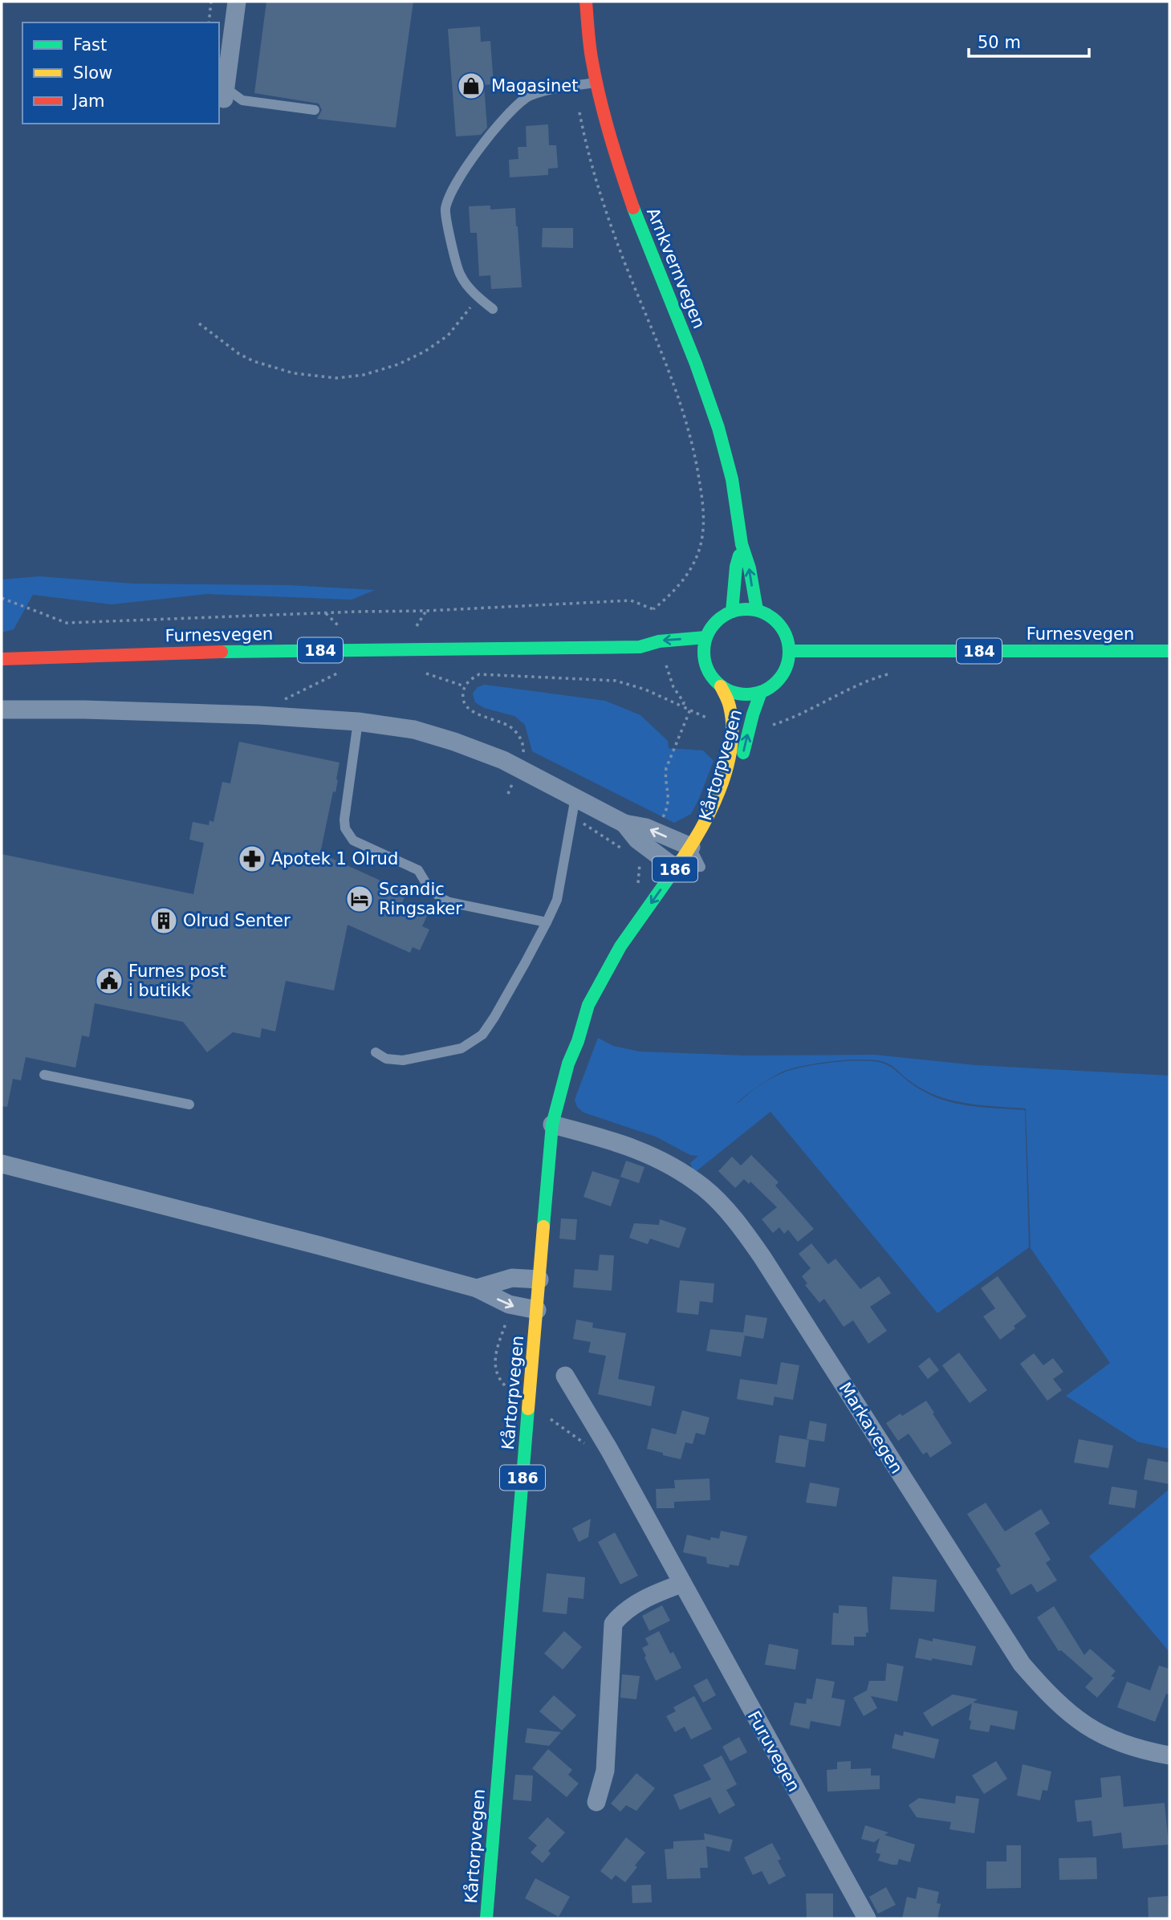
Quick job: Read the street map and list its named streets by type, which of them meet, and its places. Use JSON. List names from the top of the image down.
{
  "streets": {
    "main road": [
      "Arnkvernvegen",
      "Furnesvegen",
      "184",
      "Kårtorpvegen",
      "186"
    ],
    "street": ["Markavegen", "Furuvegen"]
  },
  "crossings": [
    ["Furnesvegen", "Kårtorpvegen"],
    ["Kårtorpvegen", "Markavegen"]
  ],
  "places": {
    "shop": ["Magasinet"],
    "pharmacy": ["Apotek 1 Olrud"],
    "hotel": ["Scandic Ringsaker"],
    "building": ["Olrud Senter"],
    "public building": ["Furnes post i butikk"]
  },
  "legend": ["Fast", "Slow", "Jam"],
  "scale_bar": "50 m"
}
